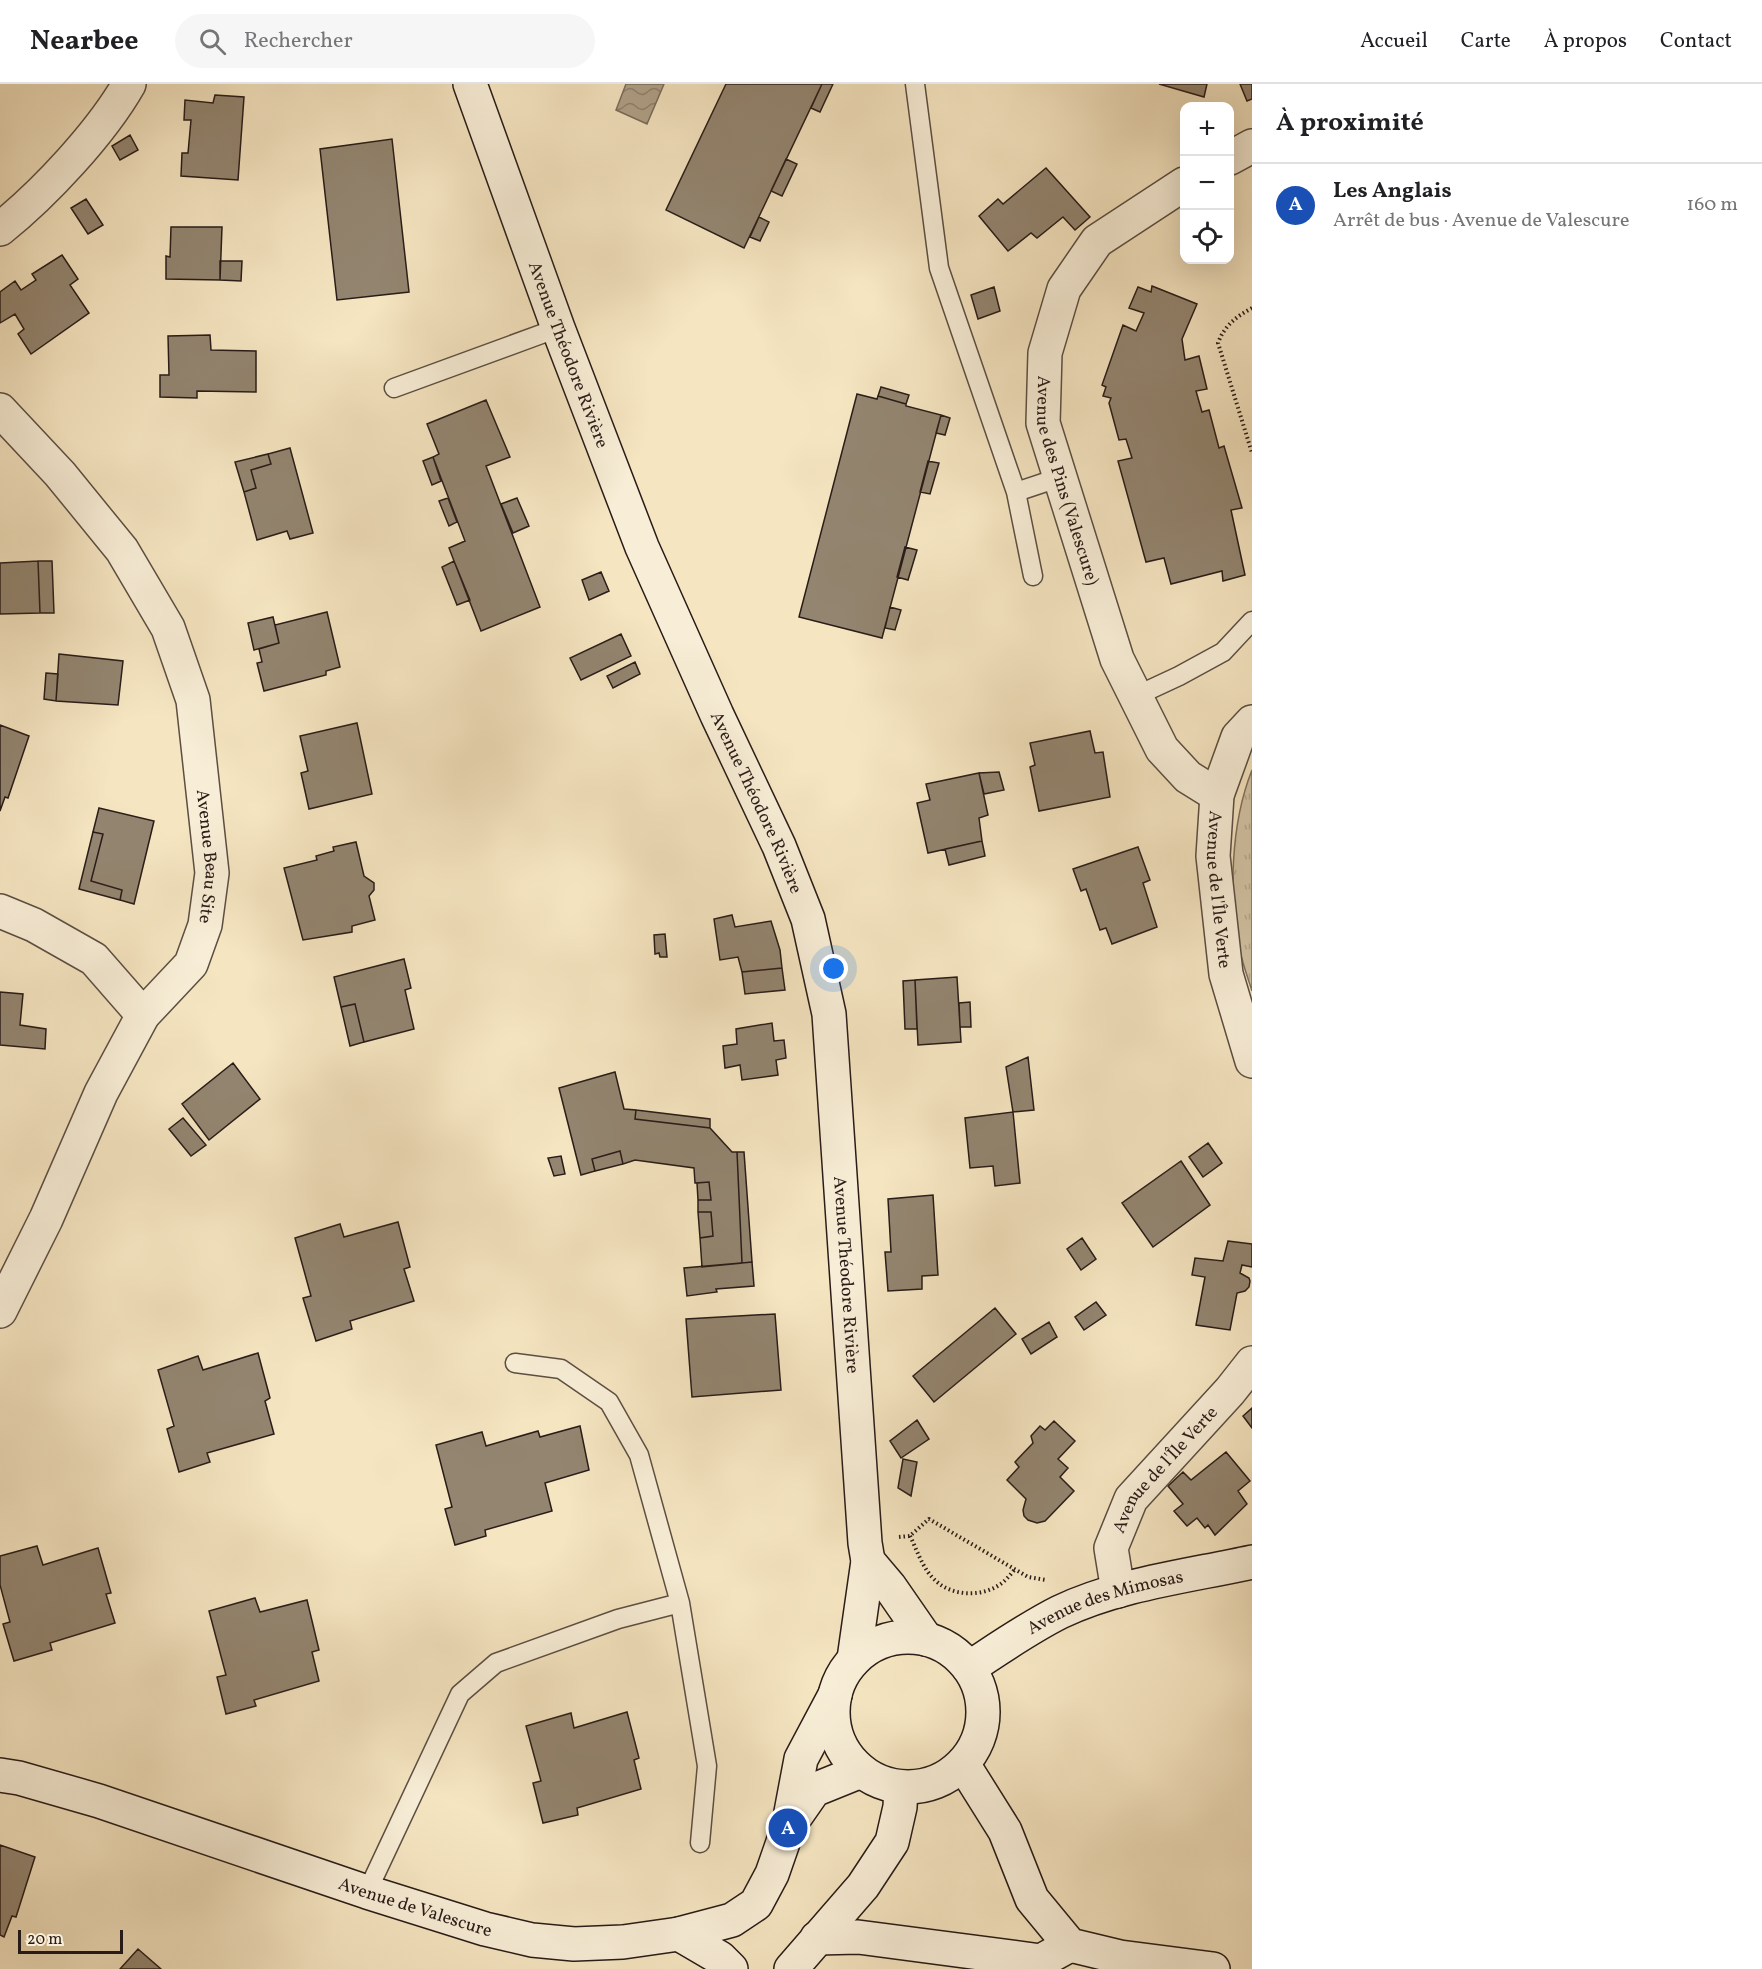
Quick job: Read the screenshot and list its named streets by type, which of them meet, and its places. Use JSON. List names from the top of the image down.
{
  "streets": {
    "main road": [
      "Avenue Théodore Rivière",
      "Avenue des Pins (Valescure)",
      "Avenue Beau Site",
      "Avenue de l'Île Verte",
      "Avenue des Mimosas",
      "Avenue de Valescure"
    ]
  },
  "crossings": [
    ["Avenue Théodore Rivière", "Avenue des Mimosas"],
    ["Avenue Théodore Rivière", "Avenue de Valescure"],
    ["Avenue des Pins (Valescure)", "Avenue de l'Île Verte"],
    ["Avenue de l'Île Verte", "Avenue des Mimosas"],
    ["Avenue des Mimosas", "Avenue de Valescure"]
  ],
  "scale_bar": "20 m",
  "page": {
    "header": "Nearbee",
    "search": "Rechercher",
    "nav": [
      "Accueil",
      "Carte",
      "À propos",
      "Contact"
    ],
    "heading": "À proximité",
    "map_buttons": ["+", "−"],
    "list": [
      {
        "mark": "A",
        "name": "Les Anglais",
        "note": "Arrêt de bus · Avenue de Valescure",
        "value": "160 m"
      }
    ],
    "pins": "A",
    "scale": "20 m"
  }
}
